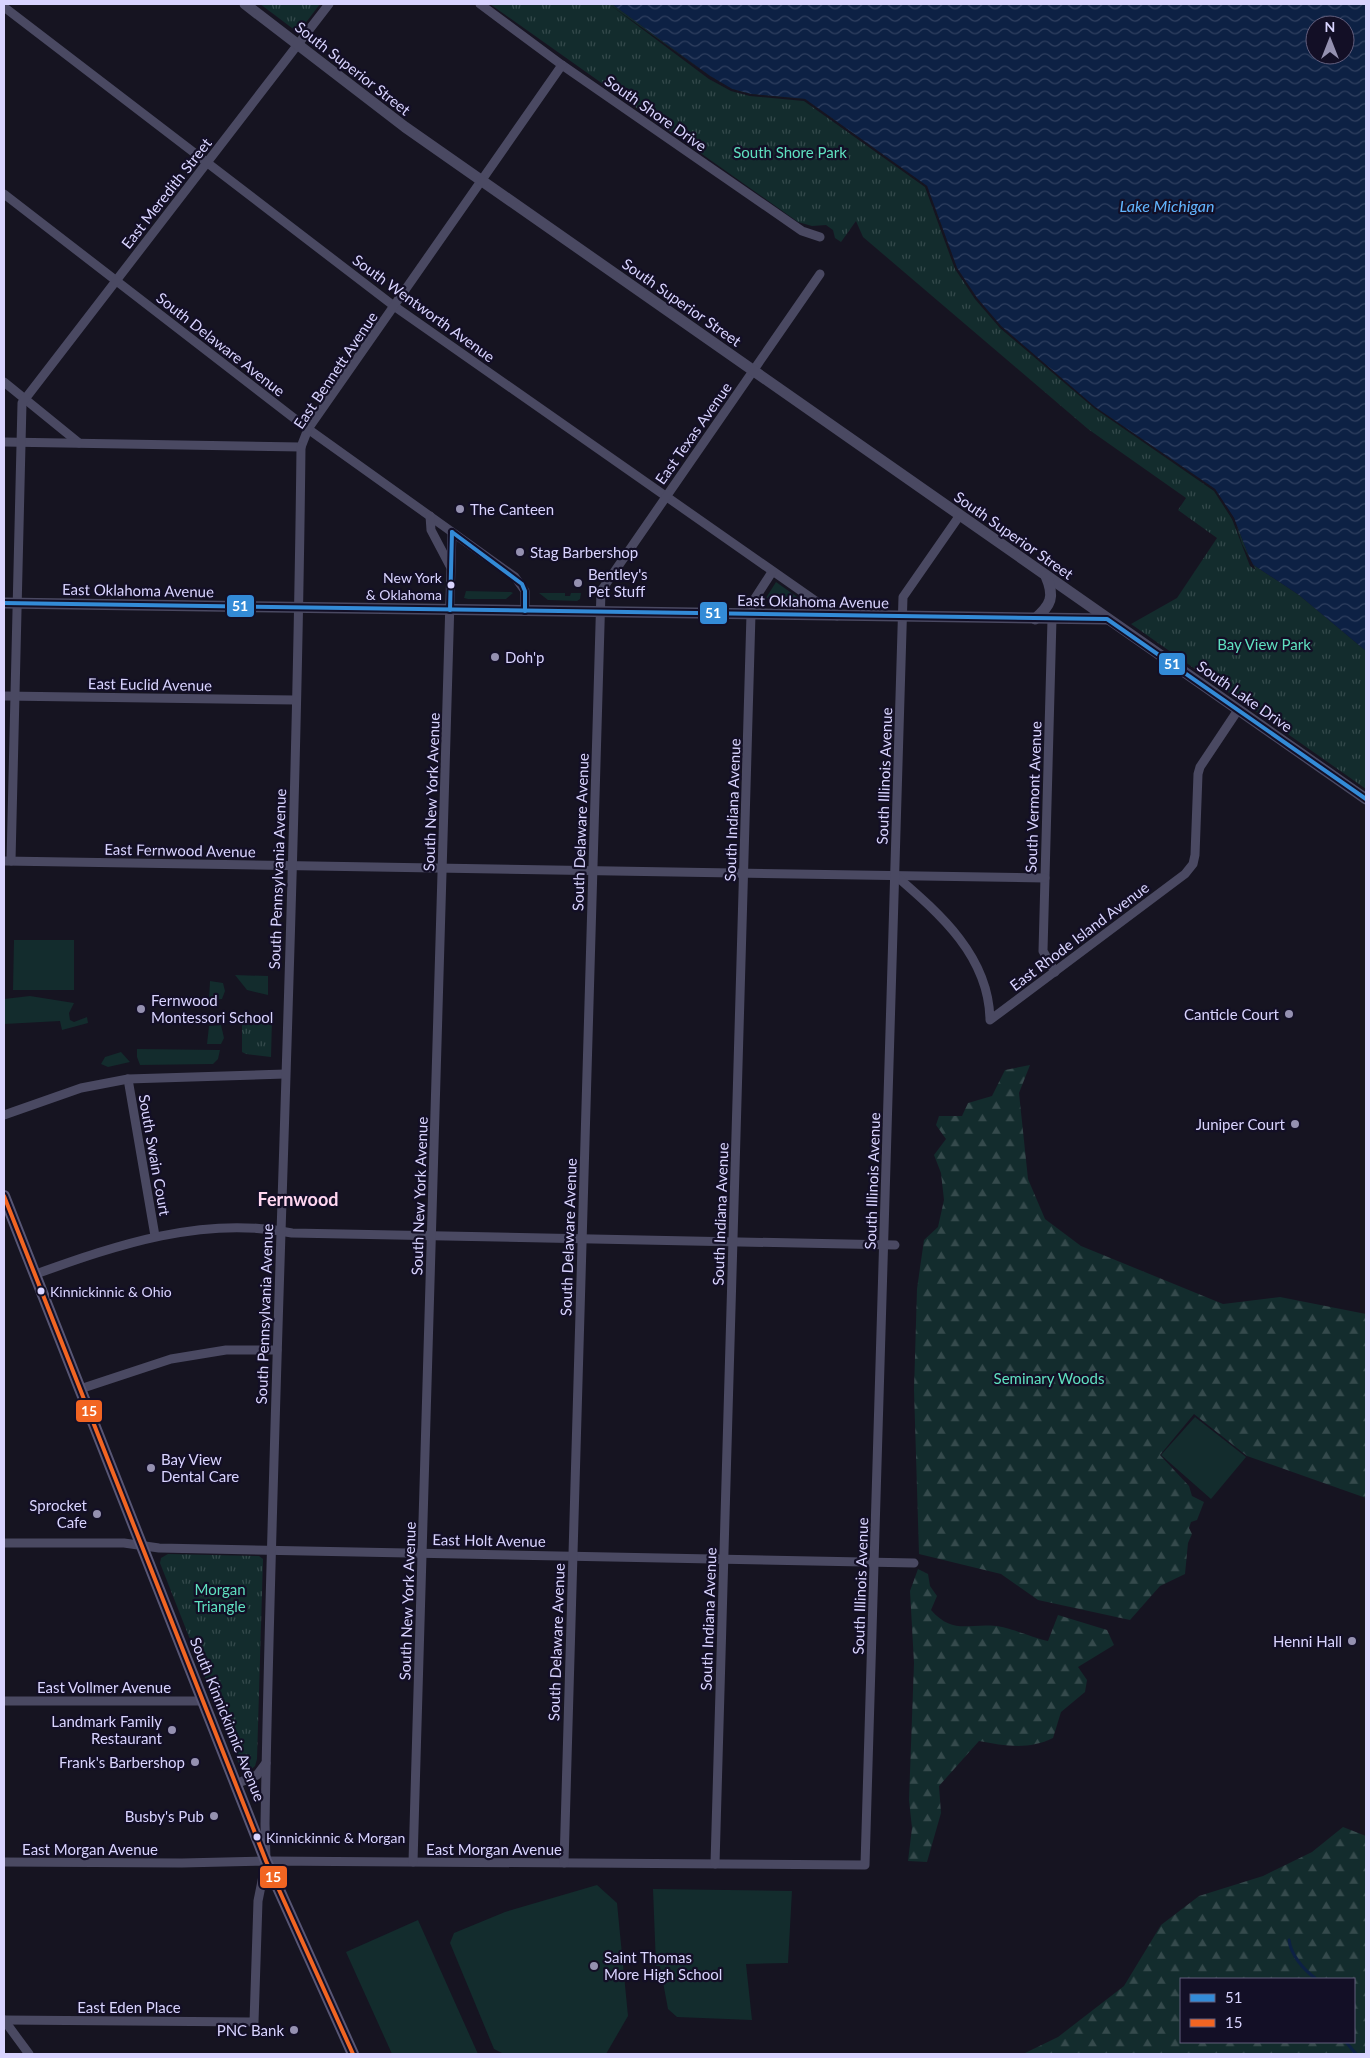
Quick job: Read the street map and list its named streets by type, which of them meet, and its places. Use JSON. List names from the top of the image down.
{
  "streets": {
    "main road": ["South Kinnickinnic Avenue"],
    "street": [
      "South Superior Street",
      "South Shore Drive",
      "East Meredith Street",
      "South Wentworth Avenue",
      "South Delaware Avenue",
      "East Bennett Avenue",
      "East Texas Avenue",
      "East Oklahoma Avenue",
      "East Euclid Avenue",
      "South Lake Drive",
      "South Illinois Avenue",
      "South New York Avenue",
      "South Vermont Avenue",
      "South Indiana Avenue",
      "East Fernwood Avenue",
      "South Pennsylvania Avenue",
      "East Rhode Island Avenue",
      "South Swain Court",
      "East Holt Avenue",
      "East Vollmer Avenue",
      "East Morgan Avenue",
      "East Eden Place"
    ]
  },
  "crossings": [
    ["South Superior Street", "East Meredith Street"],
    ["South Superior Street", "East Bennett Avenue"],
    ["South Superior Street", "East Texas Avenue"],
    ["South Superior Street", "East Oklahoma Avenue"],
    ["South Superior Street", "South Lake Drive"],
    ["South Superior Street", "South Illinois Avenue"],
    ["South Shore Drive", "East Bennett Avenue"],
    ["East Meredith Street", "South Wentworth Avenue"],
    ["East Meredith Street", "South Delaware Avenue"],
    ["South Wentworth Avenue", "East Bennett Avenue"],
    ["South Wentworth Avenue", "East Texas Avenue"],
    ["South Wentworth Avenue", "East Oklahoma Avenue"],
    ["South Wentworth Avenue", "South Indiana Avenue"],
    ["South Delaware Avenue", "East Bennett Avenue"],
    ["South Delaware Avenue", "East Texas Avenue"],
    ["South Delaware Avenue", "East Oklahoma Avenue"],
    ["South Delaware Avenue", "South New York Avenue"],
    ["South Delaware Avenue", "East Fernwood Avenue"],
    ["South Delaware Avenue", "East Holt Avenue"],
    ["South Delaware Avenue", "East Morgan Avenue"],
    ["East Bennett Avenue", "South Pennsylvania Avenue"],
    ["East Texas Avenue", "East Oklahoma Avenue"],
    ["East Oklahoma Avenue", "South Lake Drive"],
    ["East Oklahoma Avenue", "South Illinois Avenue"],
    ["East Oklahoma Avenue", "South New York Avenue"],
    ["East Oklahoma Avenue", "South Vermont Avenue"],
    ["East Oklahoma Avenue", "South Indiana Avenue"],
    ["East Oklahoma Avenue", "South Pennsylvania Avenue"],
    ["East Euclid Avenue", "South Pennsylvania Avenue"],
    ["South Lake Drive", "East Rhode Island Avenue"],
    ["South Illinois Avenue", "East Fernwood Avenue"],
    ["South Illinois Avenue", "East Rhode Island Avenue"],
    ["South Illinois Avenue", "East Holt Avenue"],
    ["South Illinois Avenue", "East Morgan Avenue"],
    ["South New York Avenue", "East Fernwood Avenue"],
    ["South New York Avenue", "East Holt Avenue"],
    ["South New York Avenue", "East Morgan Avenue"],
    ["South Vermont Avenue", "East Fernwood Avenue"],
    ["South Vermont Avenue", "East Rhode Island Avenue"],
    ["South Indiana Avenue", "East Fernwood Avenue"],
    ["South Indiana Avenue", "East Holt Avenue"],
    ["South Indiana Avenue", "East Morgan Avenue"],
    ["East Fernwood Avenue", "South Pennsylvania Avenue"],
    ["East Fernwood Avenue", "East Rhode Island Avenue"],
    ["South Pennsylvania Avenue", "East Holt Avenue"],
    ["South Pennsylvania Avenue", "South Kinnickinnic Avenue"],
    ["South Pennsylvania Avenue", "East Morgan Avenue"],
    ["South Pennsylvania Avenue", "East Eden Place"],
    ["East Holt Avenue", "South Kinnickinnic Avenue"],
    ["East Vollmer Avenue", "South Kinnickinnic Avenue"],
    ["South Kinnickinnic Avenue", "East Morgan Avenue"]
  ],
  "districts": ["Fernwood"],
  "water": ["Lake Michigan"],
  "parks": [
    "South Shore Park",
    "Bay View Park",
    "Seminary Woods",
    "Morgan Triangle"
  ],
  "places": [
    "The Canteen",
    "Stag Barbershop",
    "Bentley's Pet Stuff",
    "New York & Oklahoma",
    "Doh'p",
    "Fernwood Montessori School",
    "Canticle Court",
    "Juniper Court",
    "Kinnickinnic & Ohio",
    "Bay View Dental Care",
    "Sprocket Cafe",
    "Henni Hall",
    "Landmark Family Restaurant",
    "Frank's Barbershop",
    "Busby's Pub",
    "Kinnickinnic & Morgan",
    "Saint Thomas More High School",
    "PNC Bank"
  ],
  "lines": ["transit line 51", "transit line 15"],
  "legend": ["51", "15"],
  "north": "top"
}
